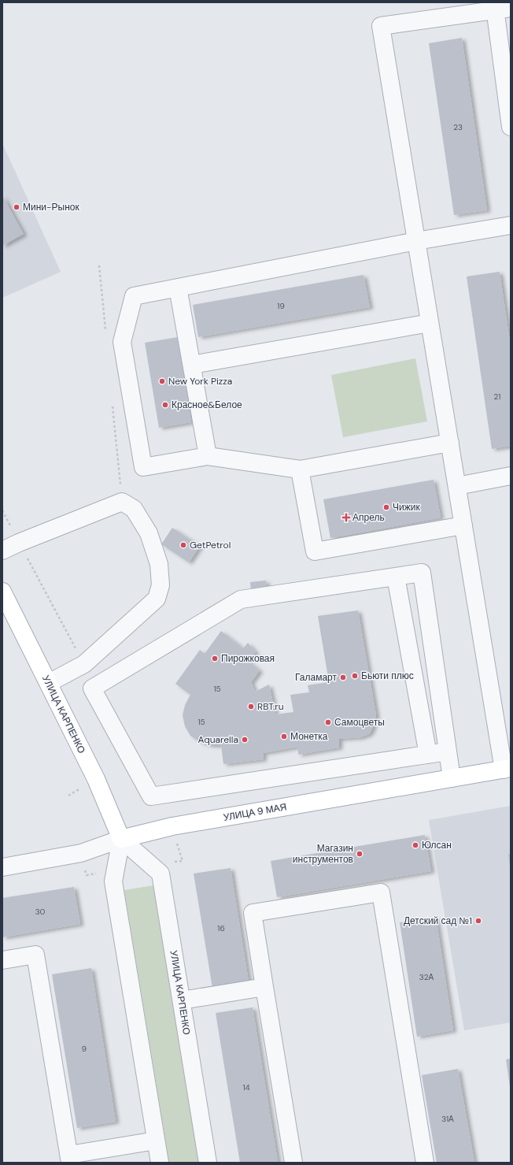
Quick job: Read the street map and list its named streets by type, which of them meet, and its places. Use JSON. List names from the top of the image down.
{
  "streets": {
    "main road": ["УЛИЦА КАРПЕНКО", "УЛИЦА 9 МАЯ"]
  },
  "crossings": [
    ["УЛИЦА КАРПЕНКО", "УЛИЦА 9 МАЯ"]
  ],
  "places": {
    "other": [
      "Мини-Рынок",
      "New York Pizza",
      "Красное&Белое",
      "Чижик",
      "GetPetrol",
      "Пирожковая",
      "Бьюти плюс",
      "Галамарт",
      "RBT.ru",
      "Самоцветы",
      "Монетка",
      "Aquarella",
      "Юлсан",
      "Магазин инструментов",
      "Детский сад №1"
    ],
    "health": ["Апрель"]
  },
  "house_numbers": [
    "23",
    "19",
    "21",
    "15",
    "15",
    "30",
    "16",
    "32А",
    "9",
    "14",
    "31А"
  ]
}
